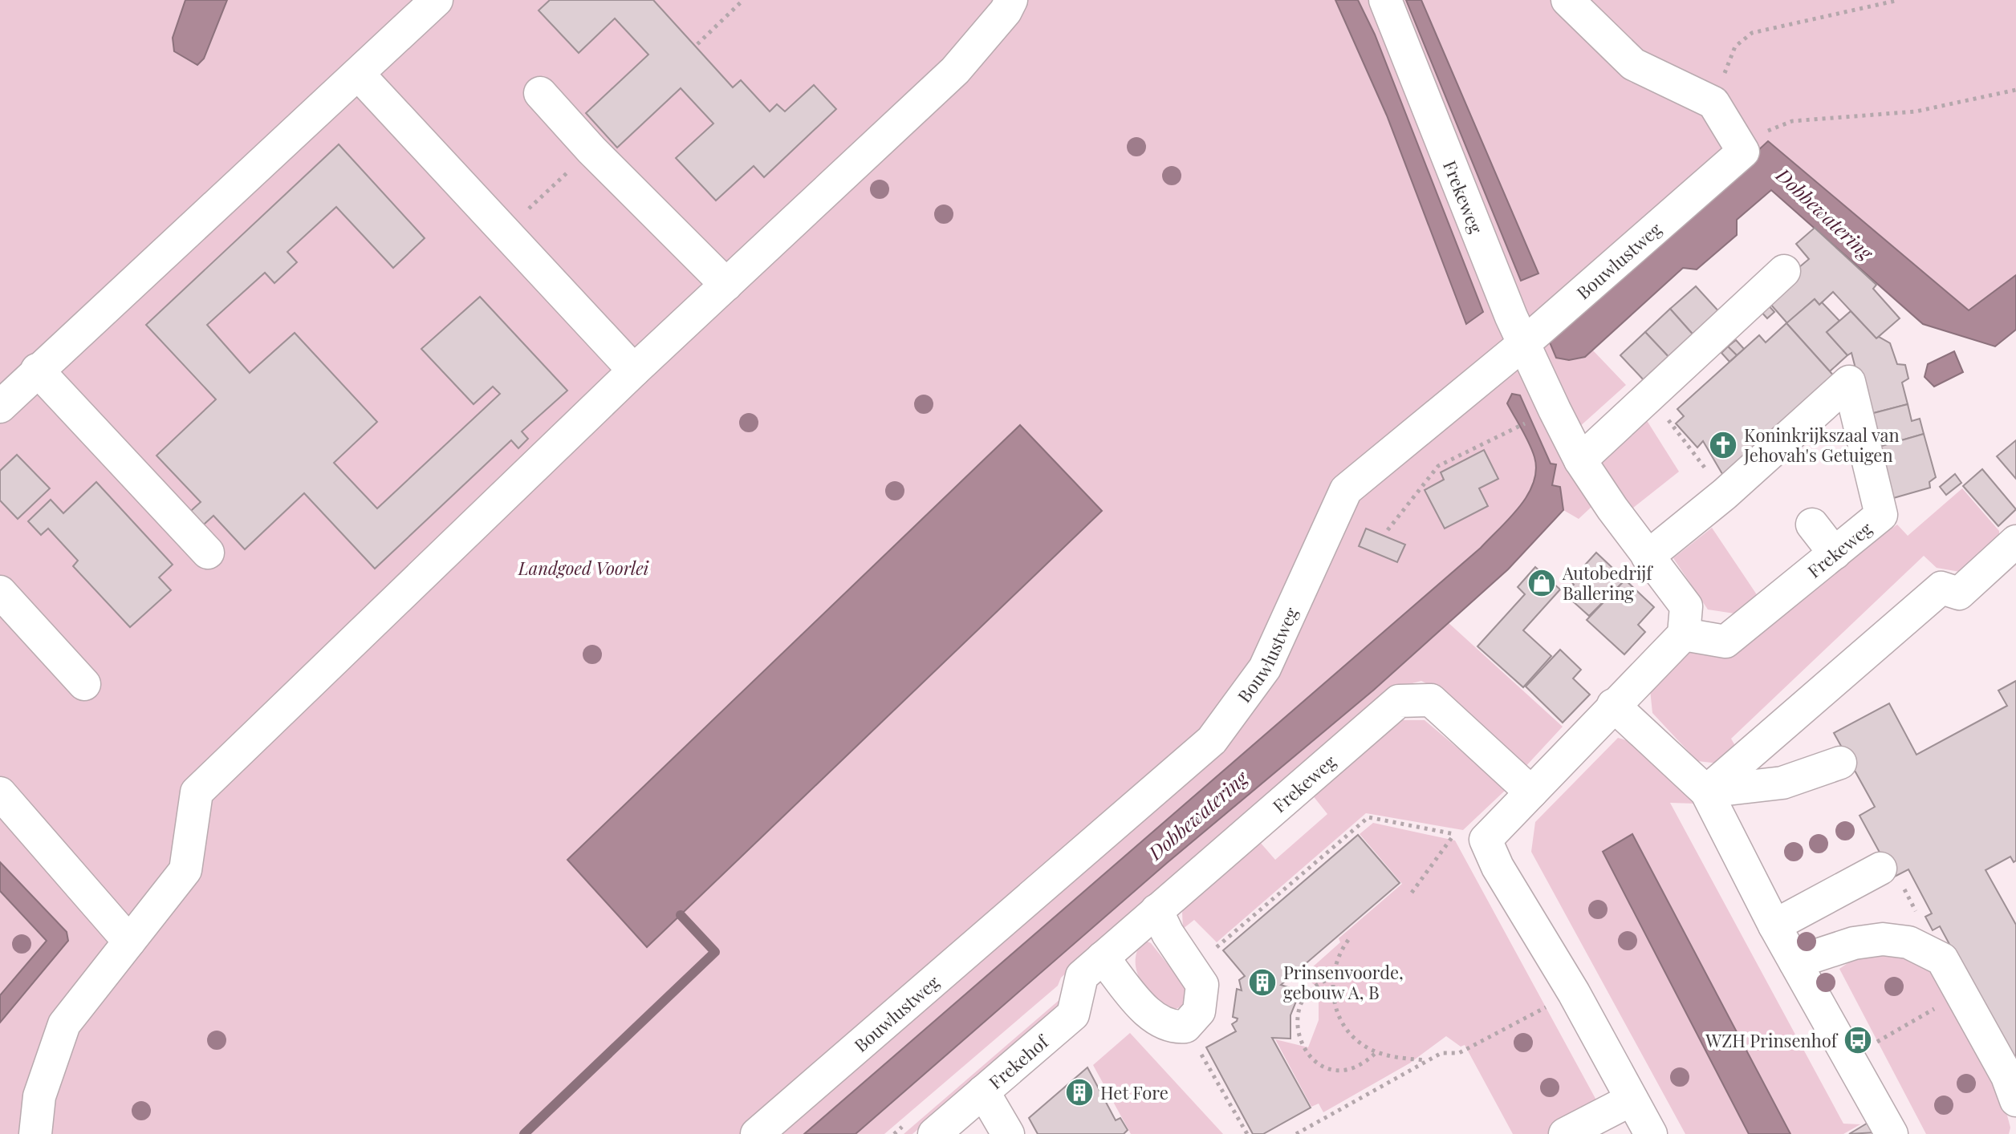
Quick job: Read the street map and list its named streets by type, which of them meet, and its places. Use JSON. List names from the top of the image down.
{
  "streets": {
    "street": ["Frekeweg", "Bouwlustweg", "Frekehof"]
  },
  "crossings": [
    ["Frekeweg", "Bouwlustweg"],
    ["Frekeweg", "Frekehof"]
  ],
  "water": ["Dobbewatering"],
  "parks": ["Landgoed Voorlei"],
  "places": {
    "church": ["Koninkrijkszaal van Jehovah's Getuigen"],
    "shop": ["Autobedrijf Ballering"],
    "building": ["Prinsenvoorde, gebouw A, B", "Het Fore"],
    "bus stop": ["WZH Prinsenhof"]
  }
}
